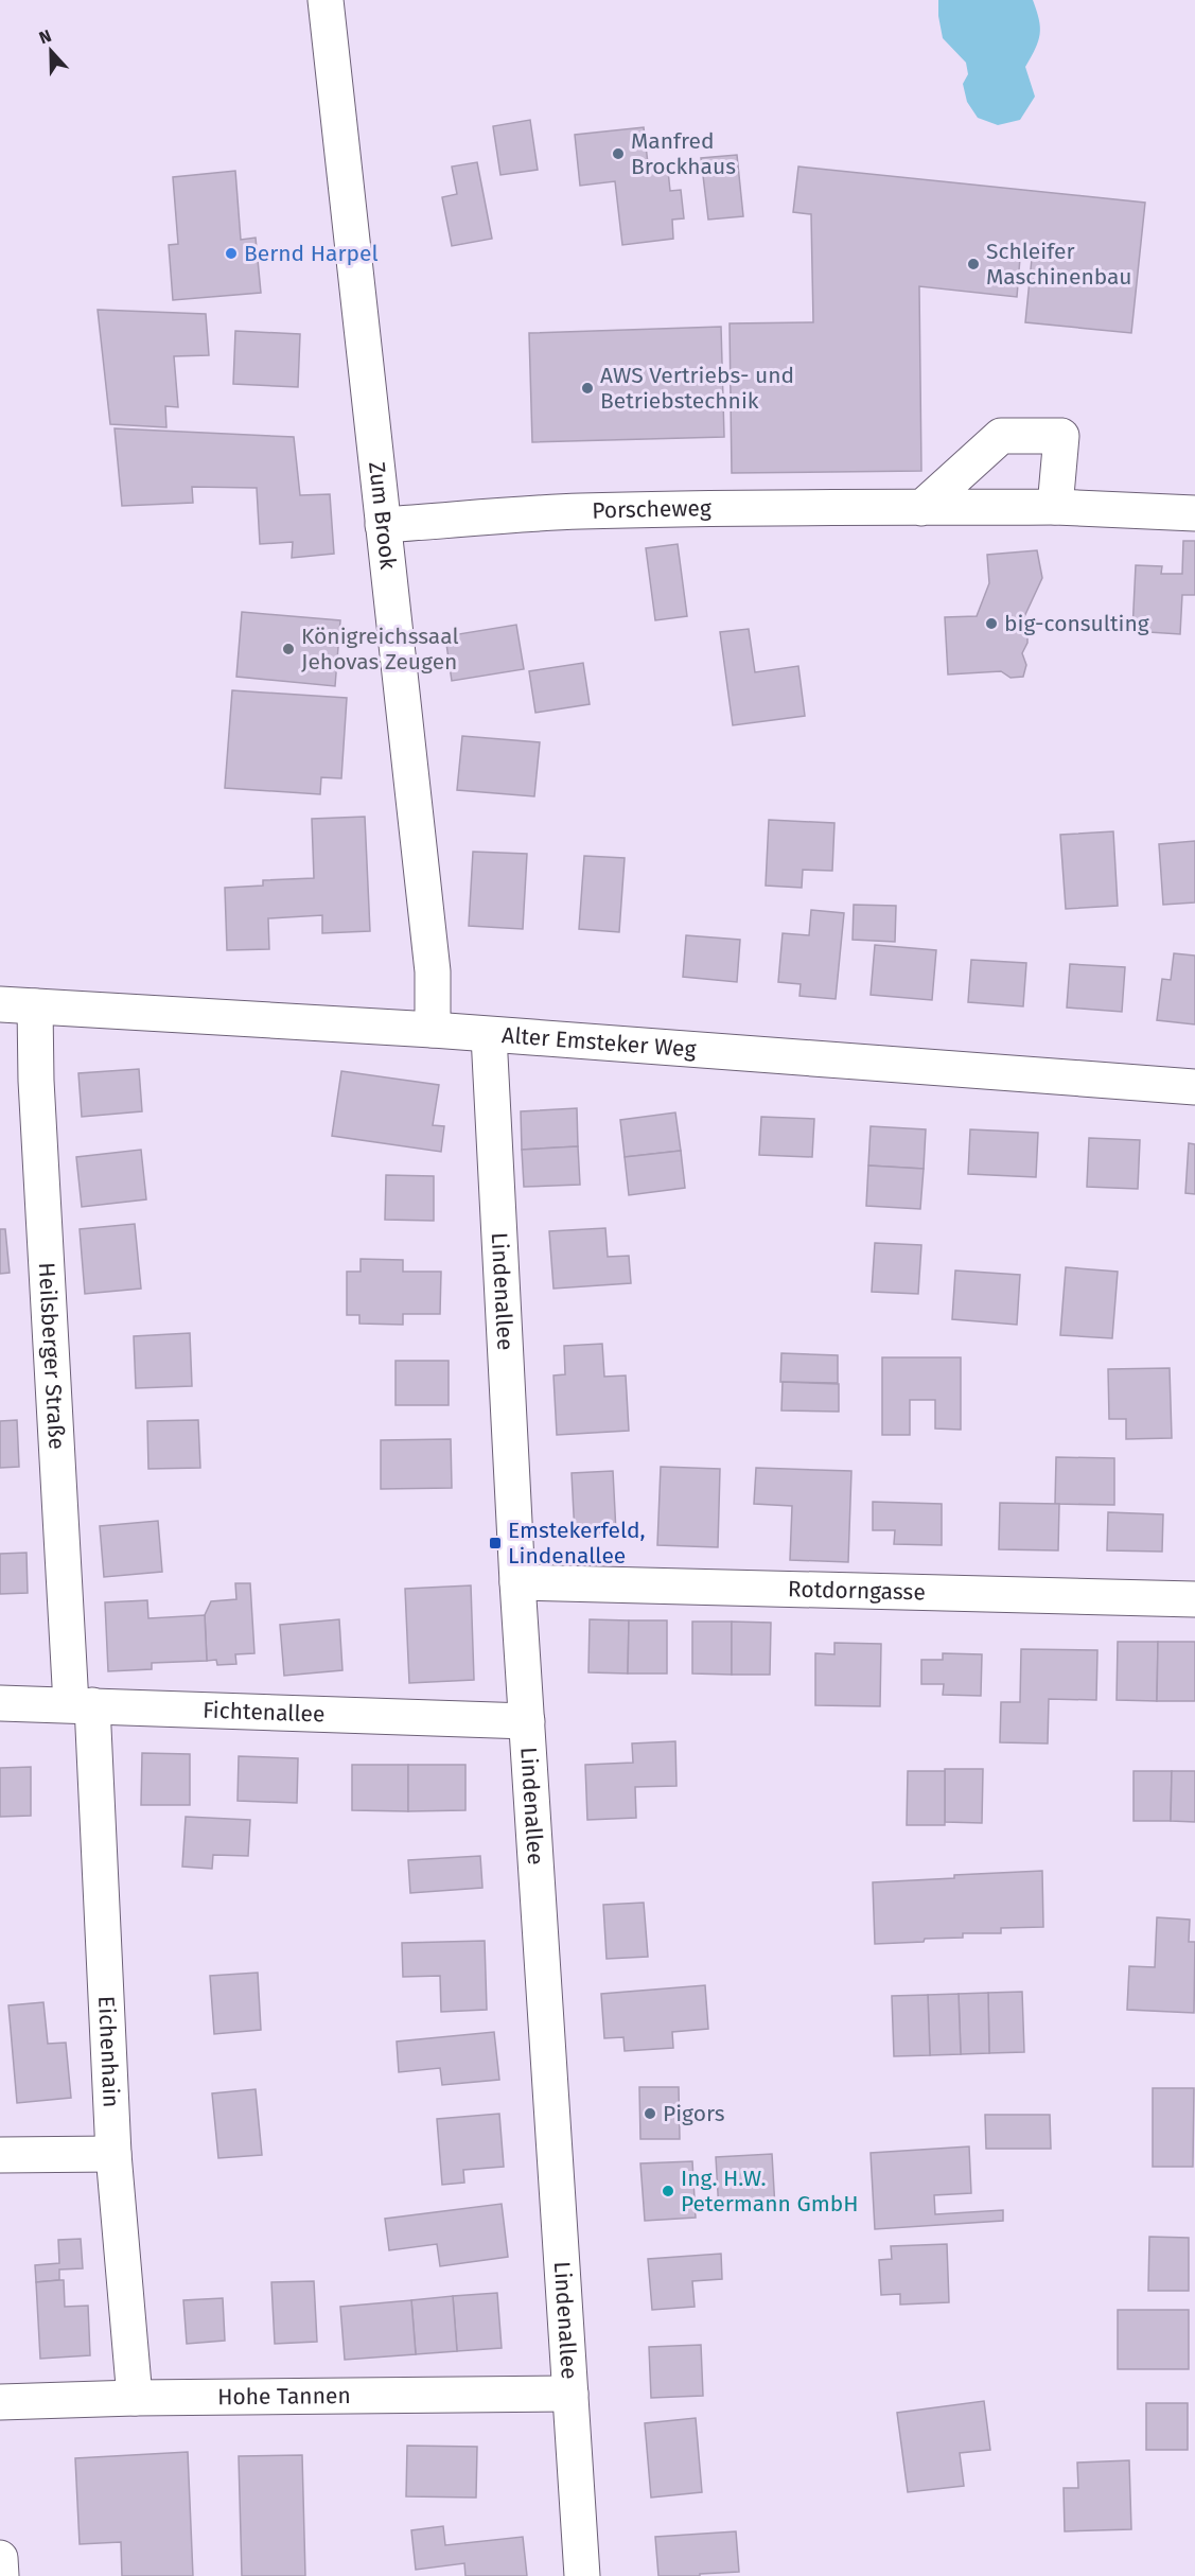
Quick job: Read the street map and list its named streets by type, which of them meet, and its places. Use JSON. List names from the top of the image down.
{
  "streets": {
    "street": [
      "Porscheweg",
      "Zum Brook",
      "Alter Emsteker Weg",
      "Lindenallee",
      "Heilsberger Straße",
      "Rotdorngasse",
      "Fichtenallee",
      "Eichenhain",
      "Hohe Tannen"
    ]
  },
  "crossings": [
    ["Porscheweg", "Zum Brook"],
    ["Zum Brook", "Alter Emsteker Weg"],
    ["Alter Emsteker Weg", "Lindenallee"],
    ["Alter Emsteker Weg", "Heilsberger Straße"],
    ["Lindenallee", "Rotdorngasse"],
    ["Lindenallee", "Fichtenallee"],
    ["Lindenallee", "Hohe Tannen"],
    ["Heilsberger Straße", "Fichtenallee"],
    ["Heilsberger Straße", "Eichenhain"],
    ["Fichtenallee", "Eichenhain"],
    ["Eichenhain", "Hohe Tannen"]
  ],
  "places": {
    "other": [
      "Manfred Brockhaus",
      "Bernd Harpel",
      "Schleifer Maschinenbau",
      "AWS Vertriebs- und Betriebstechnik",
      "big-consulting",
      "Königreichssaal Jehovas Zeugen",
      "Pigors",
      "Ing. H.W. Petermann GmbH"
    ],
    "transit": ["Emstekerfeld, Lindenallee"]
  },
  "north": "top"
}
